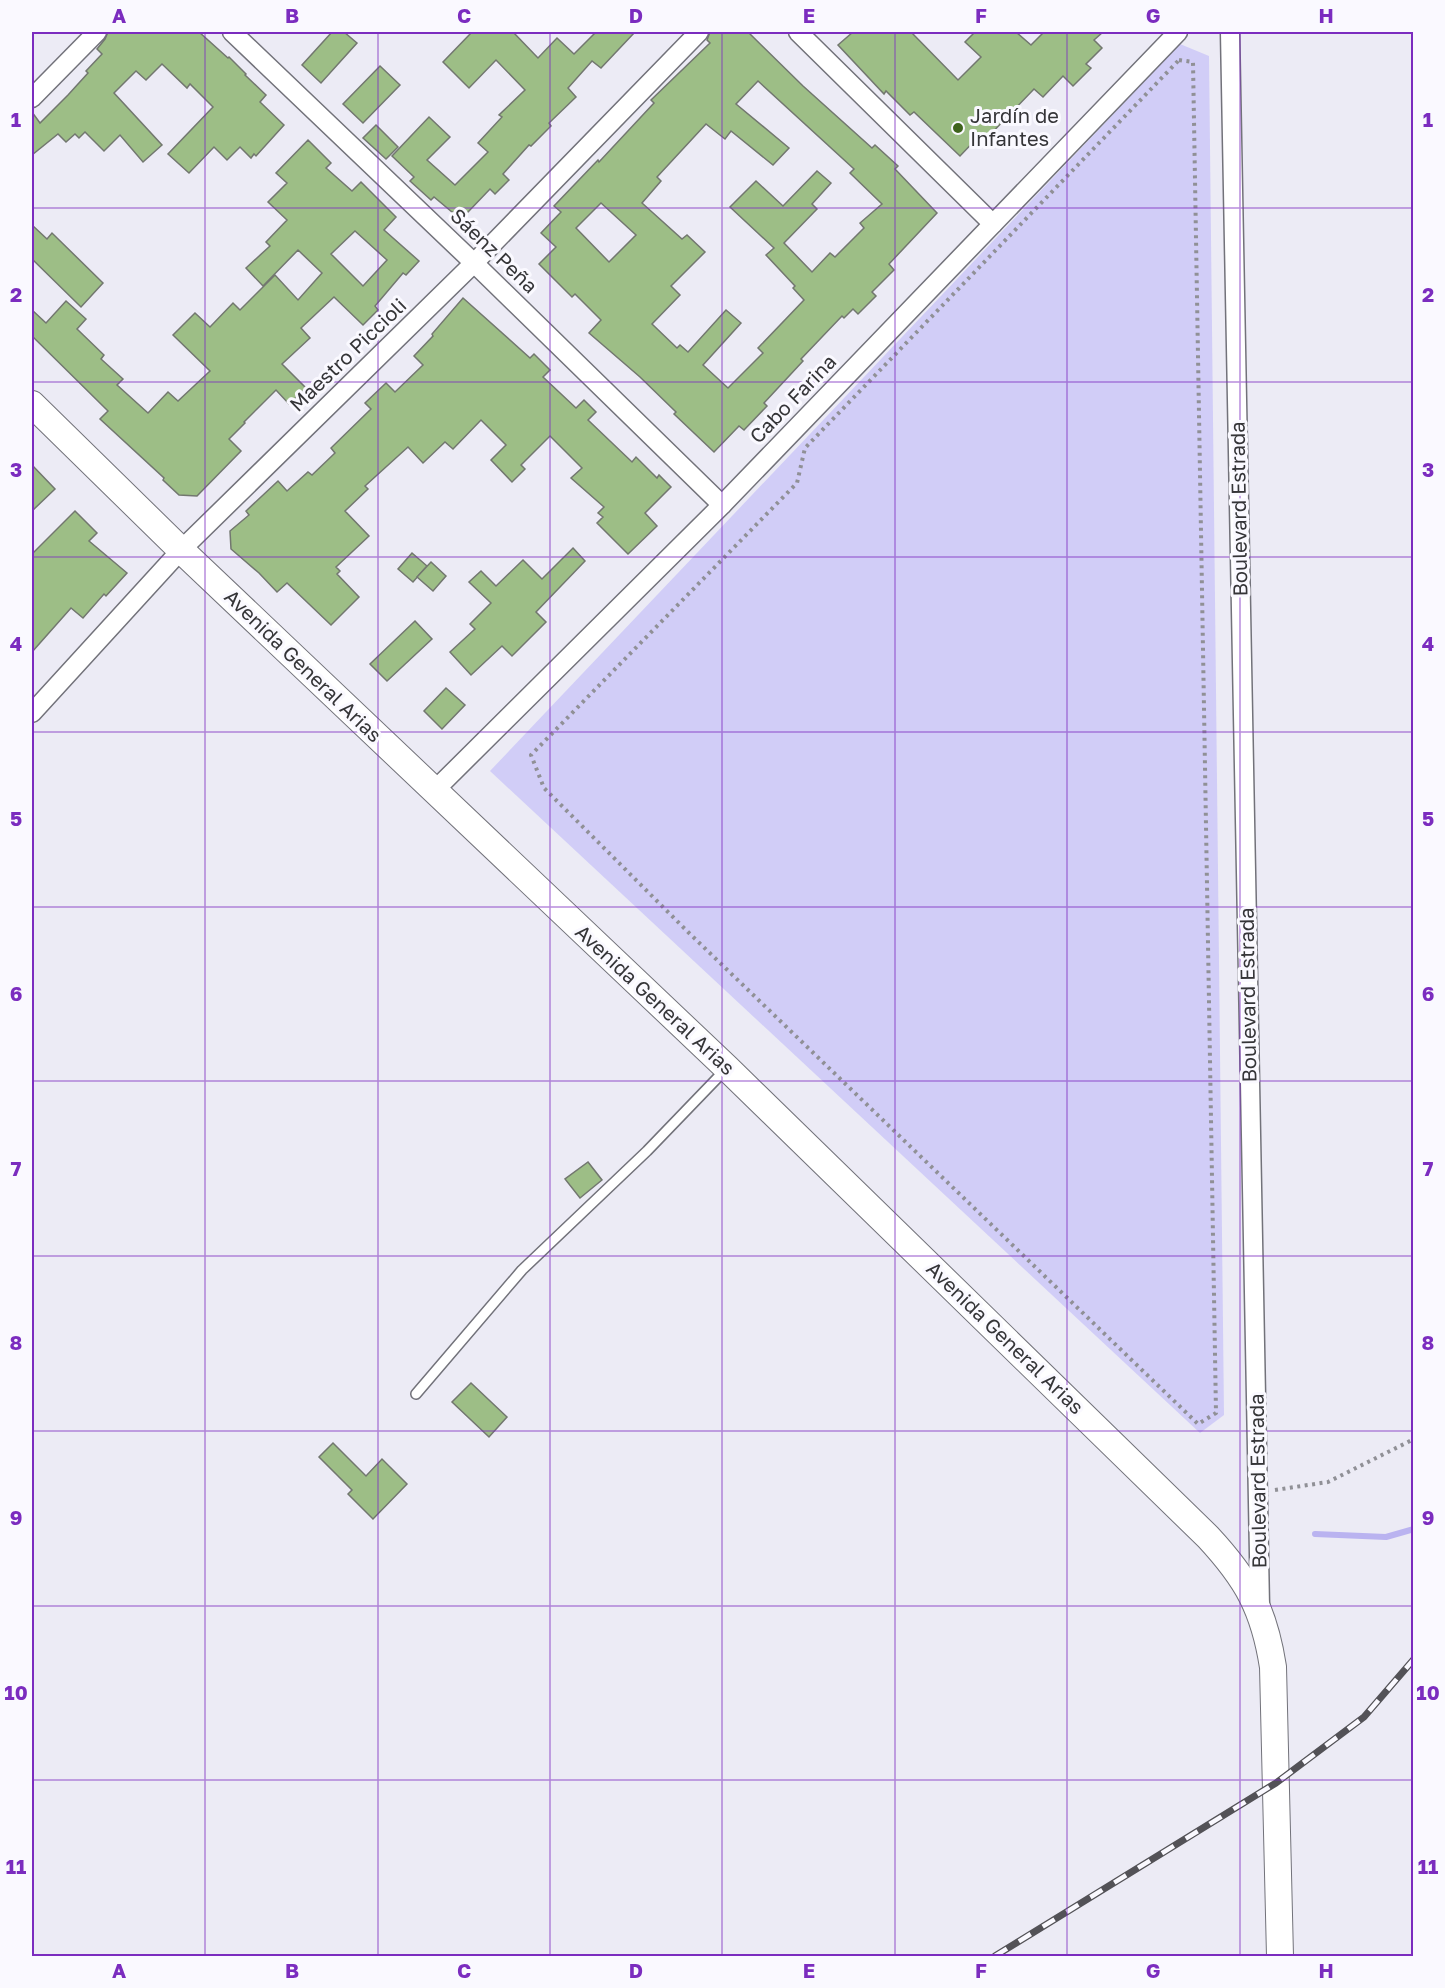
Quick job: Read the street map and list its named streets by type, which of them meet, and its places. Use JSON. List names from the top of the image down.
{
  "streets": {
    "main road": ["Boulevard Estrada", "Avenida General Arias"],
    "street": ["Sáenz Peña", "Maestro Piccioli", "Cabo Farina"]
  },
  "crossings": [
    ["Sáenz Peña", "Maestro Piccioli"],
    ["Sáenz Peña", "Cabo Farina"],
    ["Maestro Piccioli", "Avenida General Arias"],
    ["Cabo Farina", "Avenida General Arias"],
    ["Boulevard Estrada", "Avenida General Arias"]
  ],
  "places": ["Jardín de Infantes"],
  "grid": {
    "columns": [
      "A",
      "B",
      "C",
      "D",
      "E",
      "F",
      "G",
      "H"
    ],
    "rows": [
      "1",
      "2",
      "3",
      "4",
      "5",
      "6",
      "7",
      "8",
      "9",
      "10",
      "11"
    ]
  }
}
